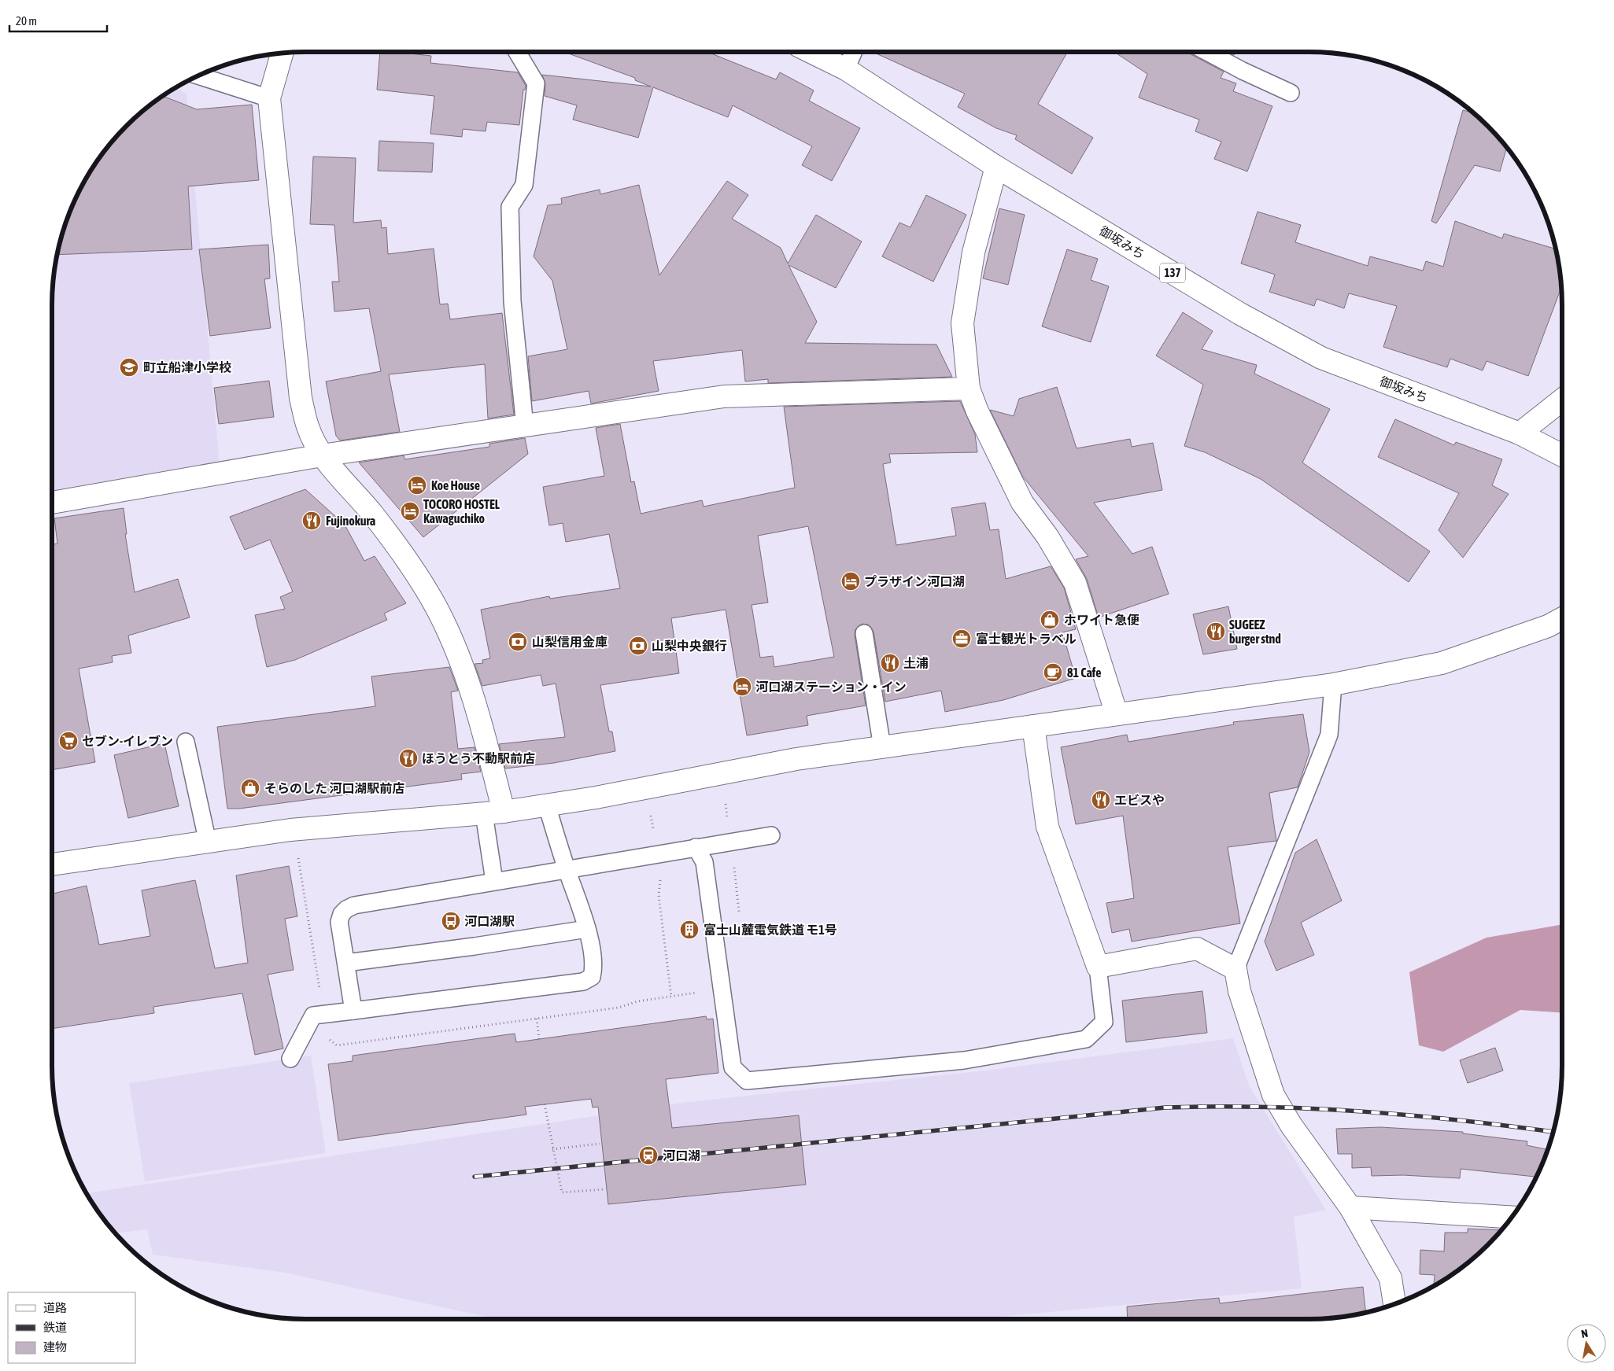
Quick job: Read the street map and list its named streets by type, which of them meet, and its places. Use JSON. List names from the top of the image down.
{
  "streets": {
    "main road": ["御坂みち", "137"]
  },
  "places": {
    "school or university": ["町立船津小学校"],
    "hotel": [
      "Koe House",
      "TOCORO HOSTEL Kawaguchiko",
      "プラザイン河口湖",
      "河口湖ステーション・イン"
    ],
    "restaurant": [
      "Fujinokura",
      "SUGEEZ burger stnd",
      "土浦",
      "ほうとう不動駅前店",
      "エビスや"
    ],
    "shop": ["ホワイト急便", "そらのした 河口湖駅前店"],
    "office": ["富士観光トラベル"],
    "bank": ["山梨信用金庫", "山梨中央銀行"],
    "cafe": ["81 Cafe"],
    "supermarket": ["セブン-イレブン"],
    "bus stop": ["河口湖駅"],
    "building": ["富士山麓電気鉄道 モ1号"],
    "station": ["河口湖"]
  },
  "legend": ["道路", "鉄道", "建物"],
  "scale_bar": "20 m",
  "north": "top"
}
